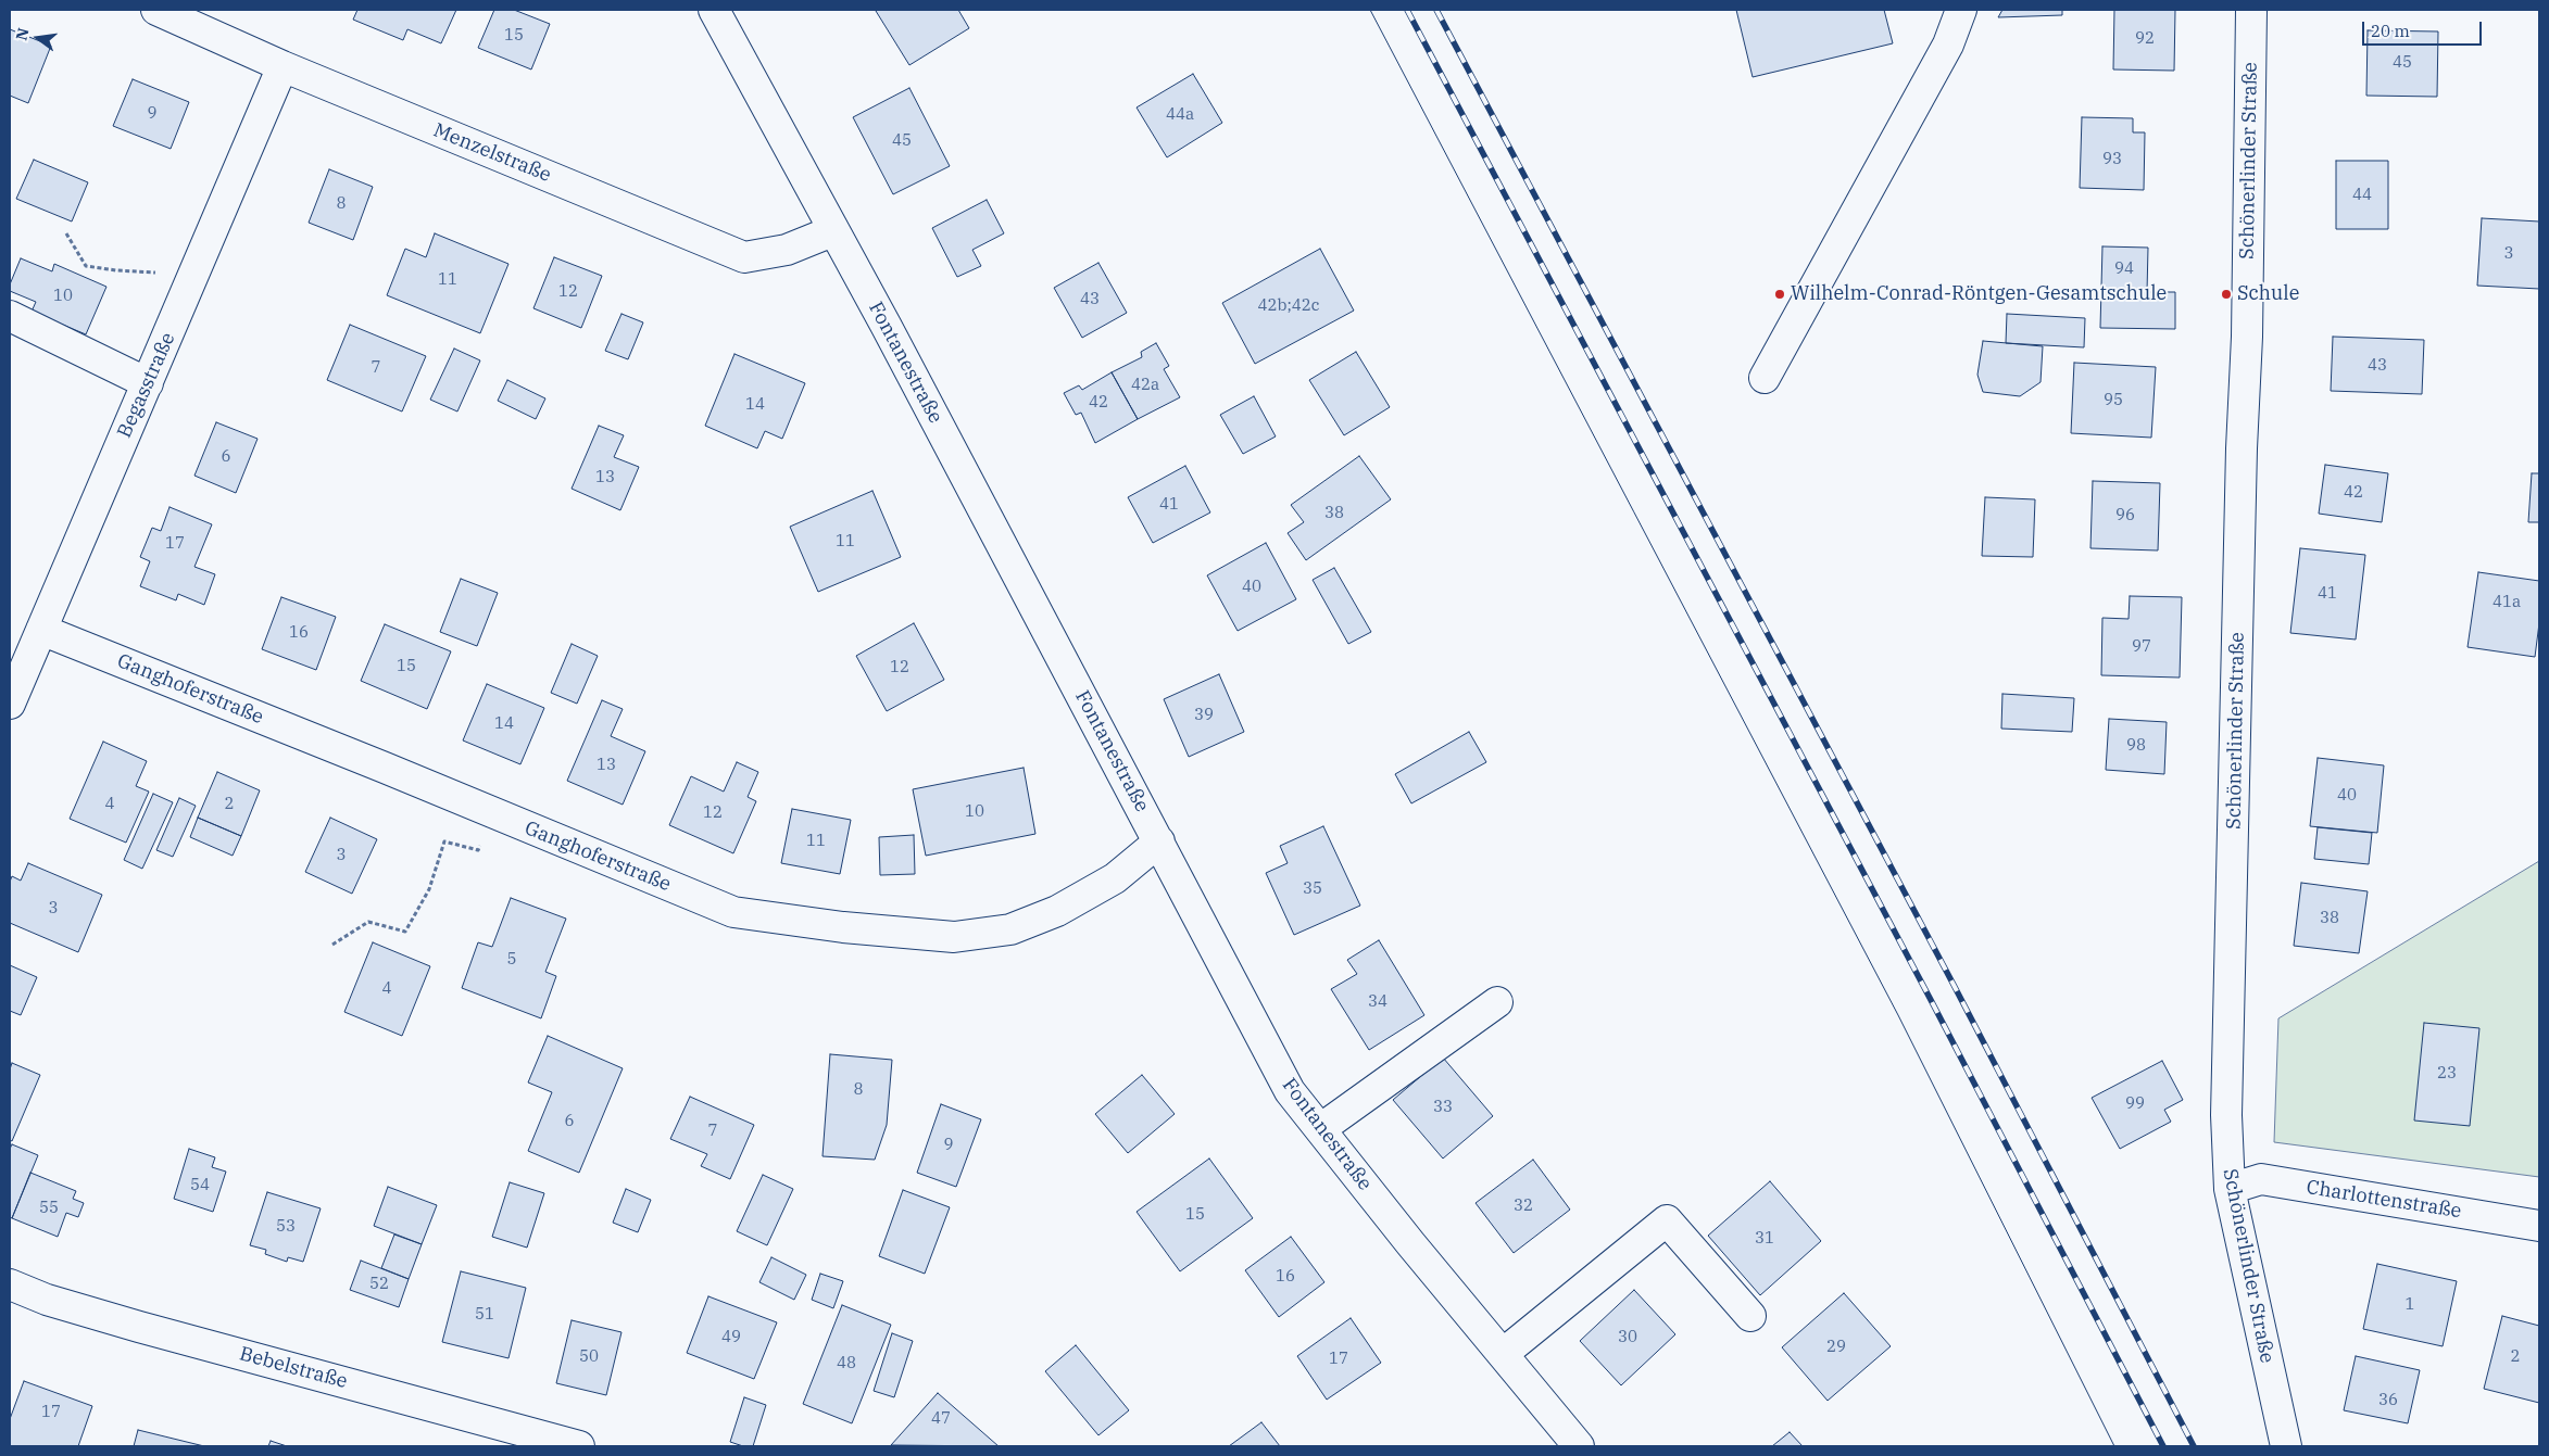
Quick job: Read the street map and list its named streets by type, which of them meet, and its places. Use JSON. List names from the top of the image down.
{
  "streets": {
    "street": [
      "Menzelstraße",
      "Schönerlinder Straße",
      "Fontanestraße",
      "Begasstraße",
      "Ganghoferstraße",
      "Charlottenstraße",
      "Bebelstraße"
    ]
  },
  "crossings": [
    ["Menzelstraße", "Fontanestraße"],
    ["Menzelstraße", "Begasstraße"],
    ["Schönerlinder Straße", "Charlottenstraße"],
    ["Fontanestraße", "Ganghoferstraße"],
    ["Begasstraße", "Ganghoferstraße"]
  ],
  "places": ["Wilhelm-Conrad-Röntgen-Gesamtschule", "Schule"],
  "house_numbers": [
    "15",
    "92",
    "45",
    "9",
    "44a",
    "45",
    "93",
    "44",
    "8",
    "3",
    "94",
    "11",
    "12",
    "10",
    "43",
    "42b;42c",
    "43",
    "7",
    "42a",
    "95",
    "42",
    "14",
    "6",
    "13",
    "42",
    "41",
    "38",
    "96",
    "11",
    "17",
    "40",
    "41",
    "41a",
    "16",
    "97",
    "15",
    "12",
    "39",
    "14",
    "98",
    "13",
    "40",
    "4",
    "2",
    "10",
    "12",
    "11",
    "3",
    "35",
    "3",
    "38",
    "5",
    "4",
    "34",
    "23",
    "8",
    "99",
    "33",
    "6",
    "7",
    "9",
    "54",
    "32",
    "55",
    "15",
    "53",
    "31",
    "16",
    "52",
    "1",
    "51",
    "49",
    "30",
    "29",
    "50",
    "2",
    "17",
    "48",
    "36",
    "17",
    "47"
  ],
  "scale_bar": "20 m",
  "north": "left"
}
